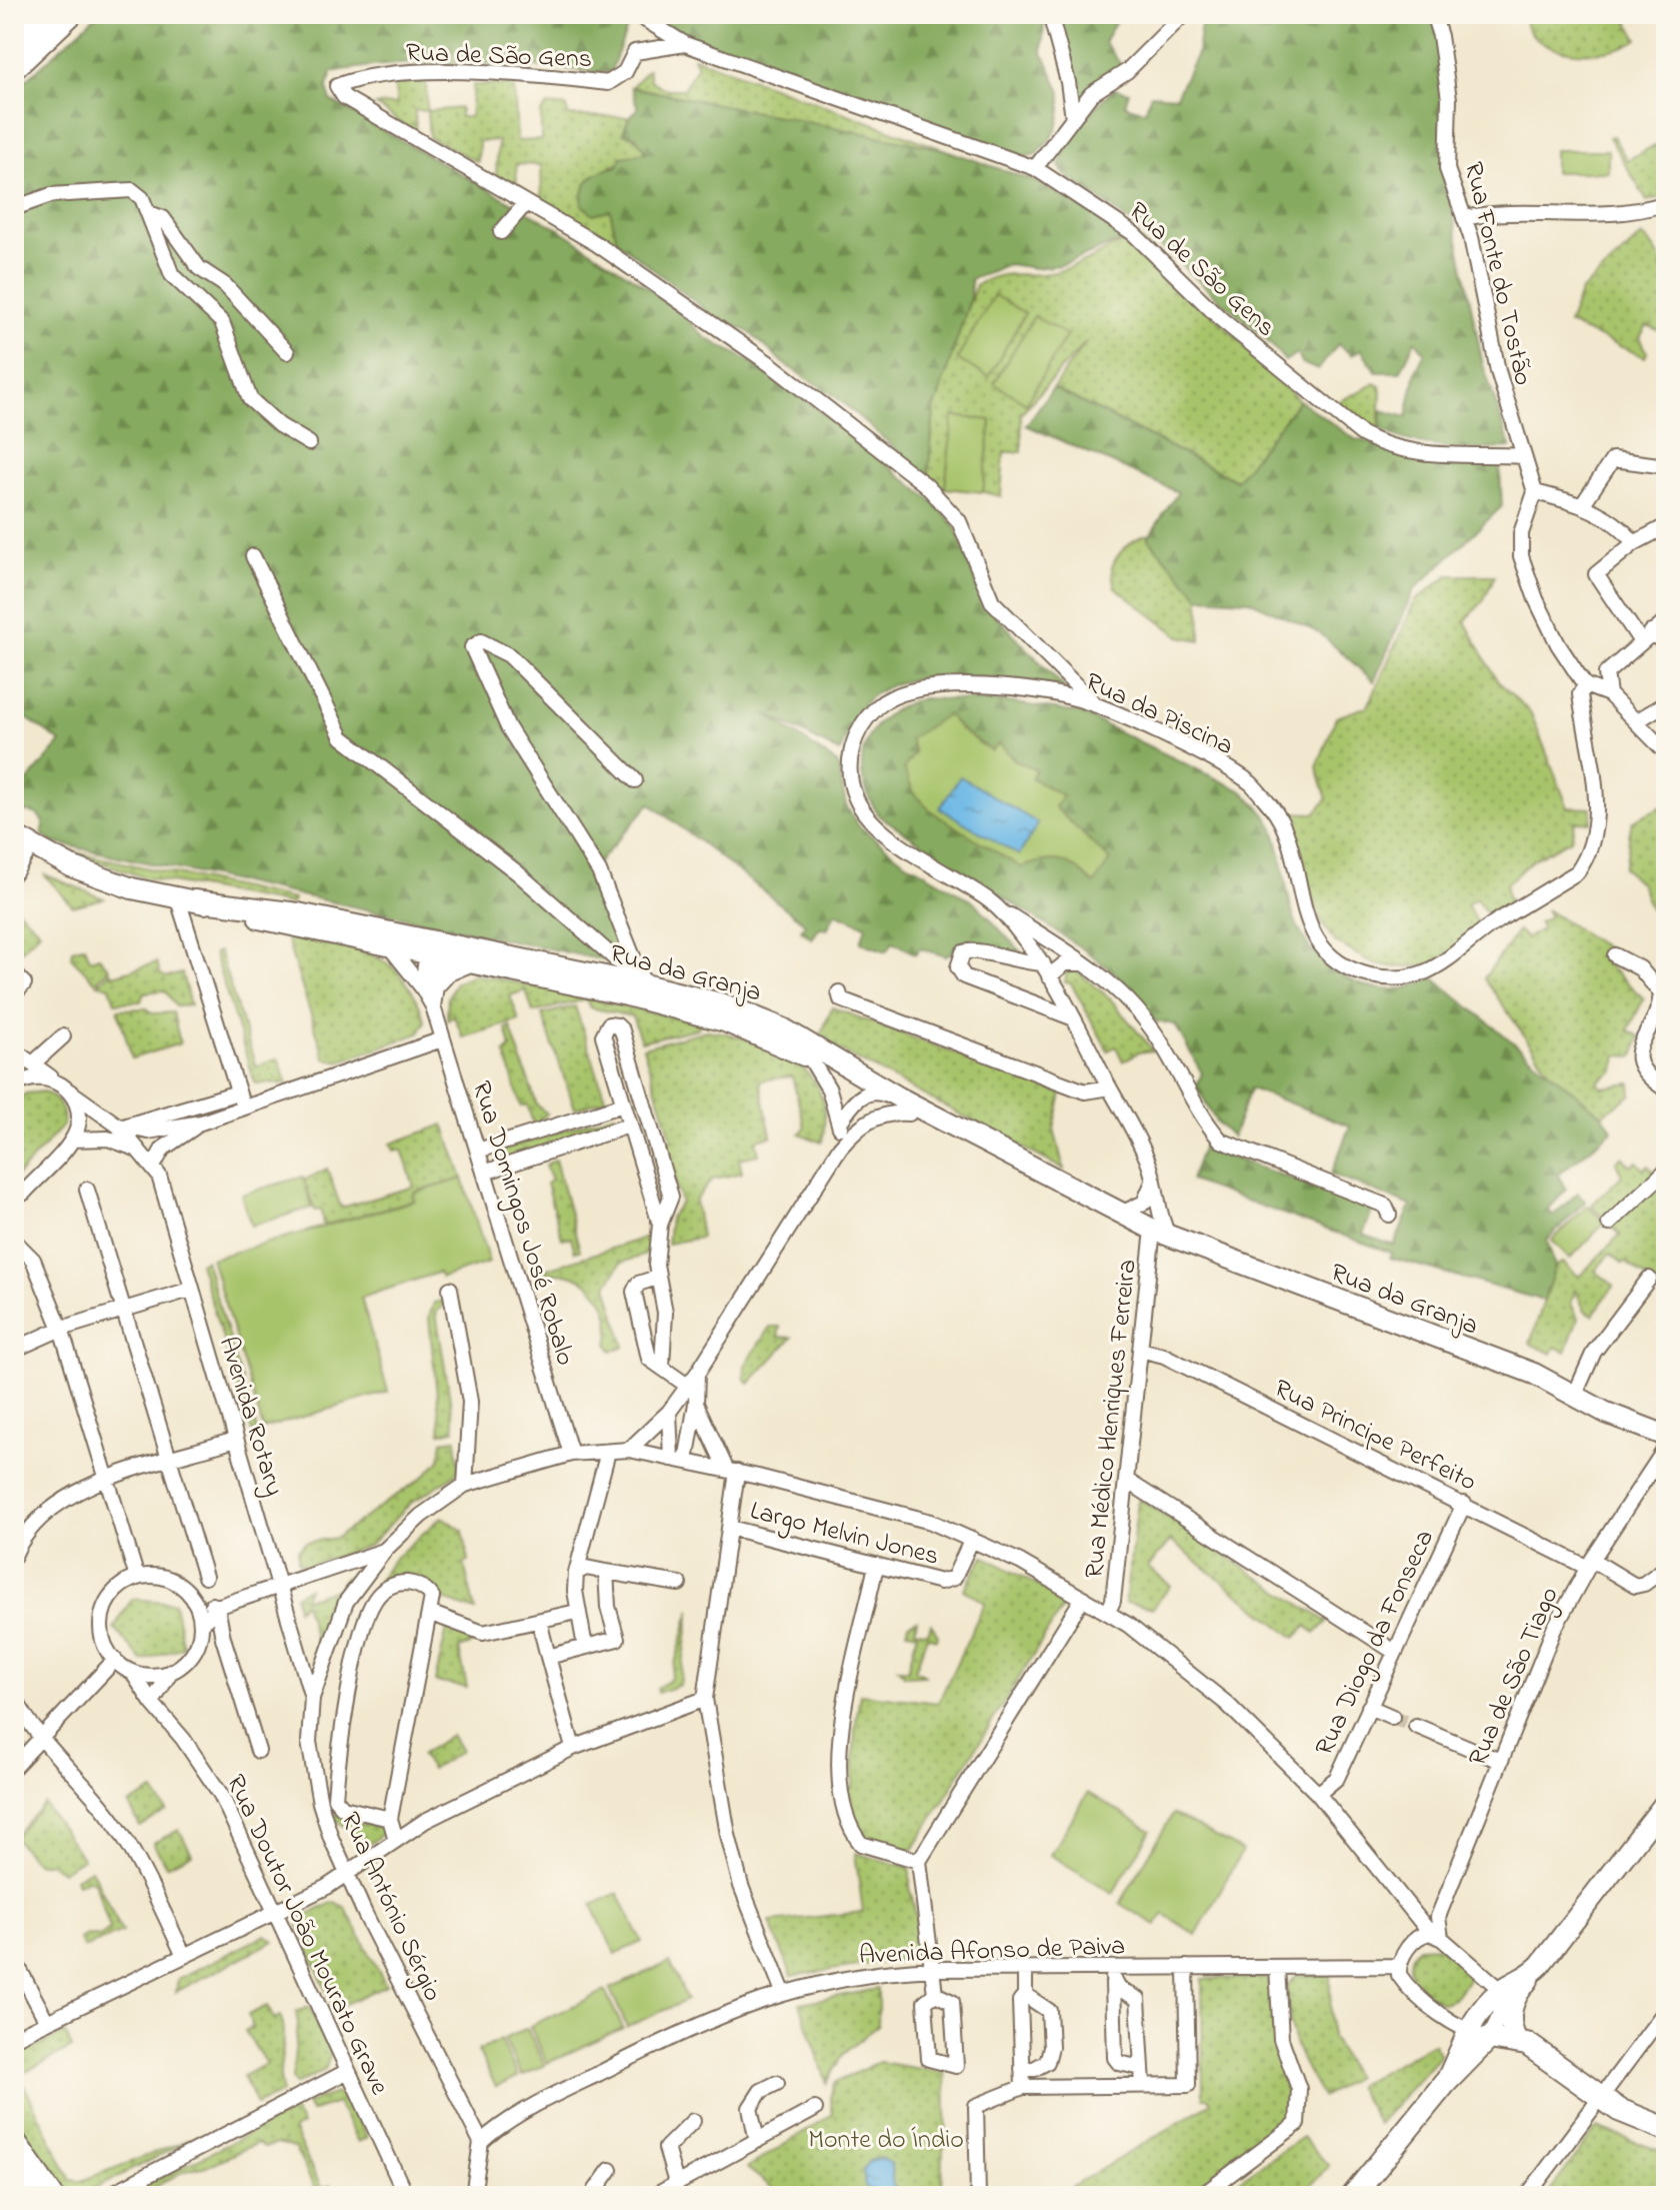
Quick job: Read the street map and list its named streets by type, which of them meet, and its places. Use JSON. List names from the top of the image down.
{
  "streets": {
    "main road": ["Rua da Granja"],
    "street": [
      "Rua de São Gens",
      "Rua Fonte do Tostão",
      "Rua da Piscina",
      "Rua Domingos José Robalo",
      "Avenida Rotary",
      "Rua Médico Henriques Ferreira",
      "Rua Principe Perfeito",
      "Largo Melvin Jones",
      "Rua Diogo da Fonseca",
      "Rua de São Tiago",
      "Rua António Sérgio",
      "Rua Doutor João Mourato Grave",
      "Avenida Afonso de Paiva"
    ]
  },
  "crossings": [
    ["Rua de São Gens", "Rua Fonte do Tostão"],
    ["Rua de São Gens", "Rua da Piscina"],
    ["Rua da Piscina", "Rua da Granja"],
    ["Rua da Piscina", "Rua Médico Henriques Ferreira"],
    ["Rua da Granja", "Rua Médico Henriques Ferreira"],
    ["Rua Domingos José Robalo", "Rua António Sérgio"],
    ["Avenida Rotary", "Rua António Sérgio"],
    ["Rua Médico Henriques Ferreira", "Rua Principe Perfeito"],
    ["Rua Médico Henriques Ferreira", "Rua António Sérgio"],
    ["Rua Principe Perfeito", "Rua Diogo da Fonseca"],
    ["Rua Principe Perfeito", "Rua de São Tiago"],
    ["Largo Melvin Jones", "Rua António Sérgio"],
    ["Rua Diogo da Fonseca", "Rua António Sérgio"],
    ["Rua de São Tiago", "Rua António Sérgio"],
    ["Rua António Sérgio", "Avenida Afonso de Paiva"]
  ],
  "parks": ["Monte do Índio"]
}
